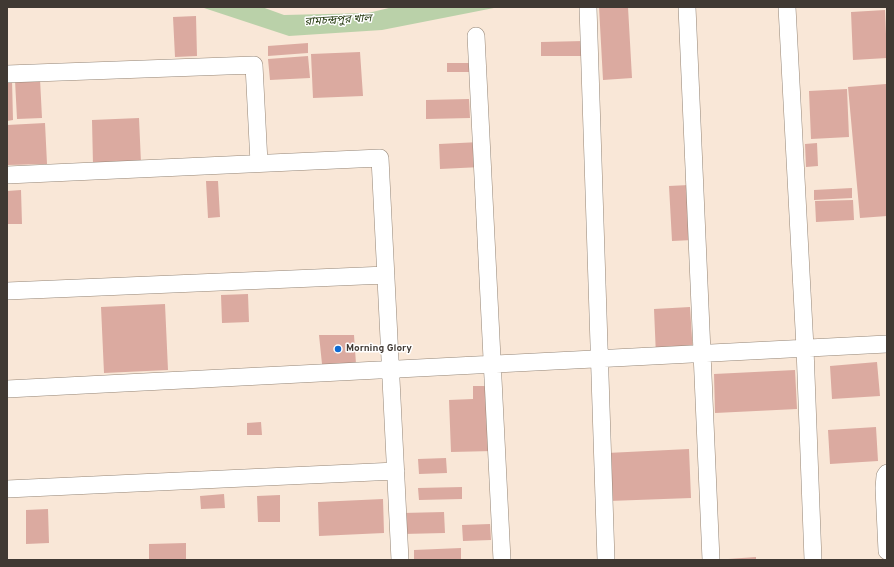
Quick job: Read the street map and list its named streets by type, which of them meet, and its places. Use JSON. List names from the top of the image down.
{
  "water": ["রামচন্দ্রপুর খাল"],
  "places": ["Morning Glory"]
}
